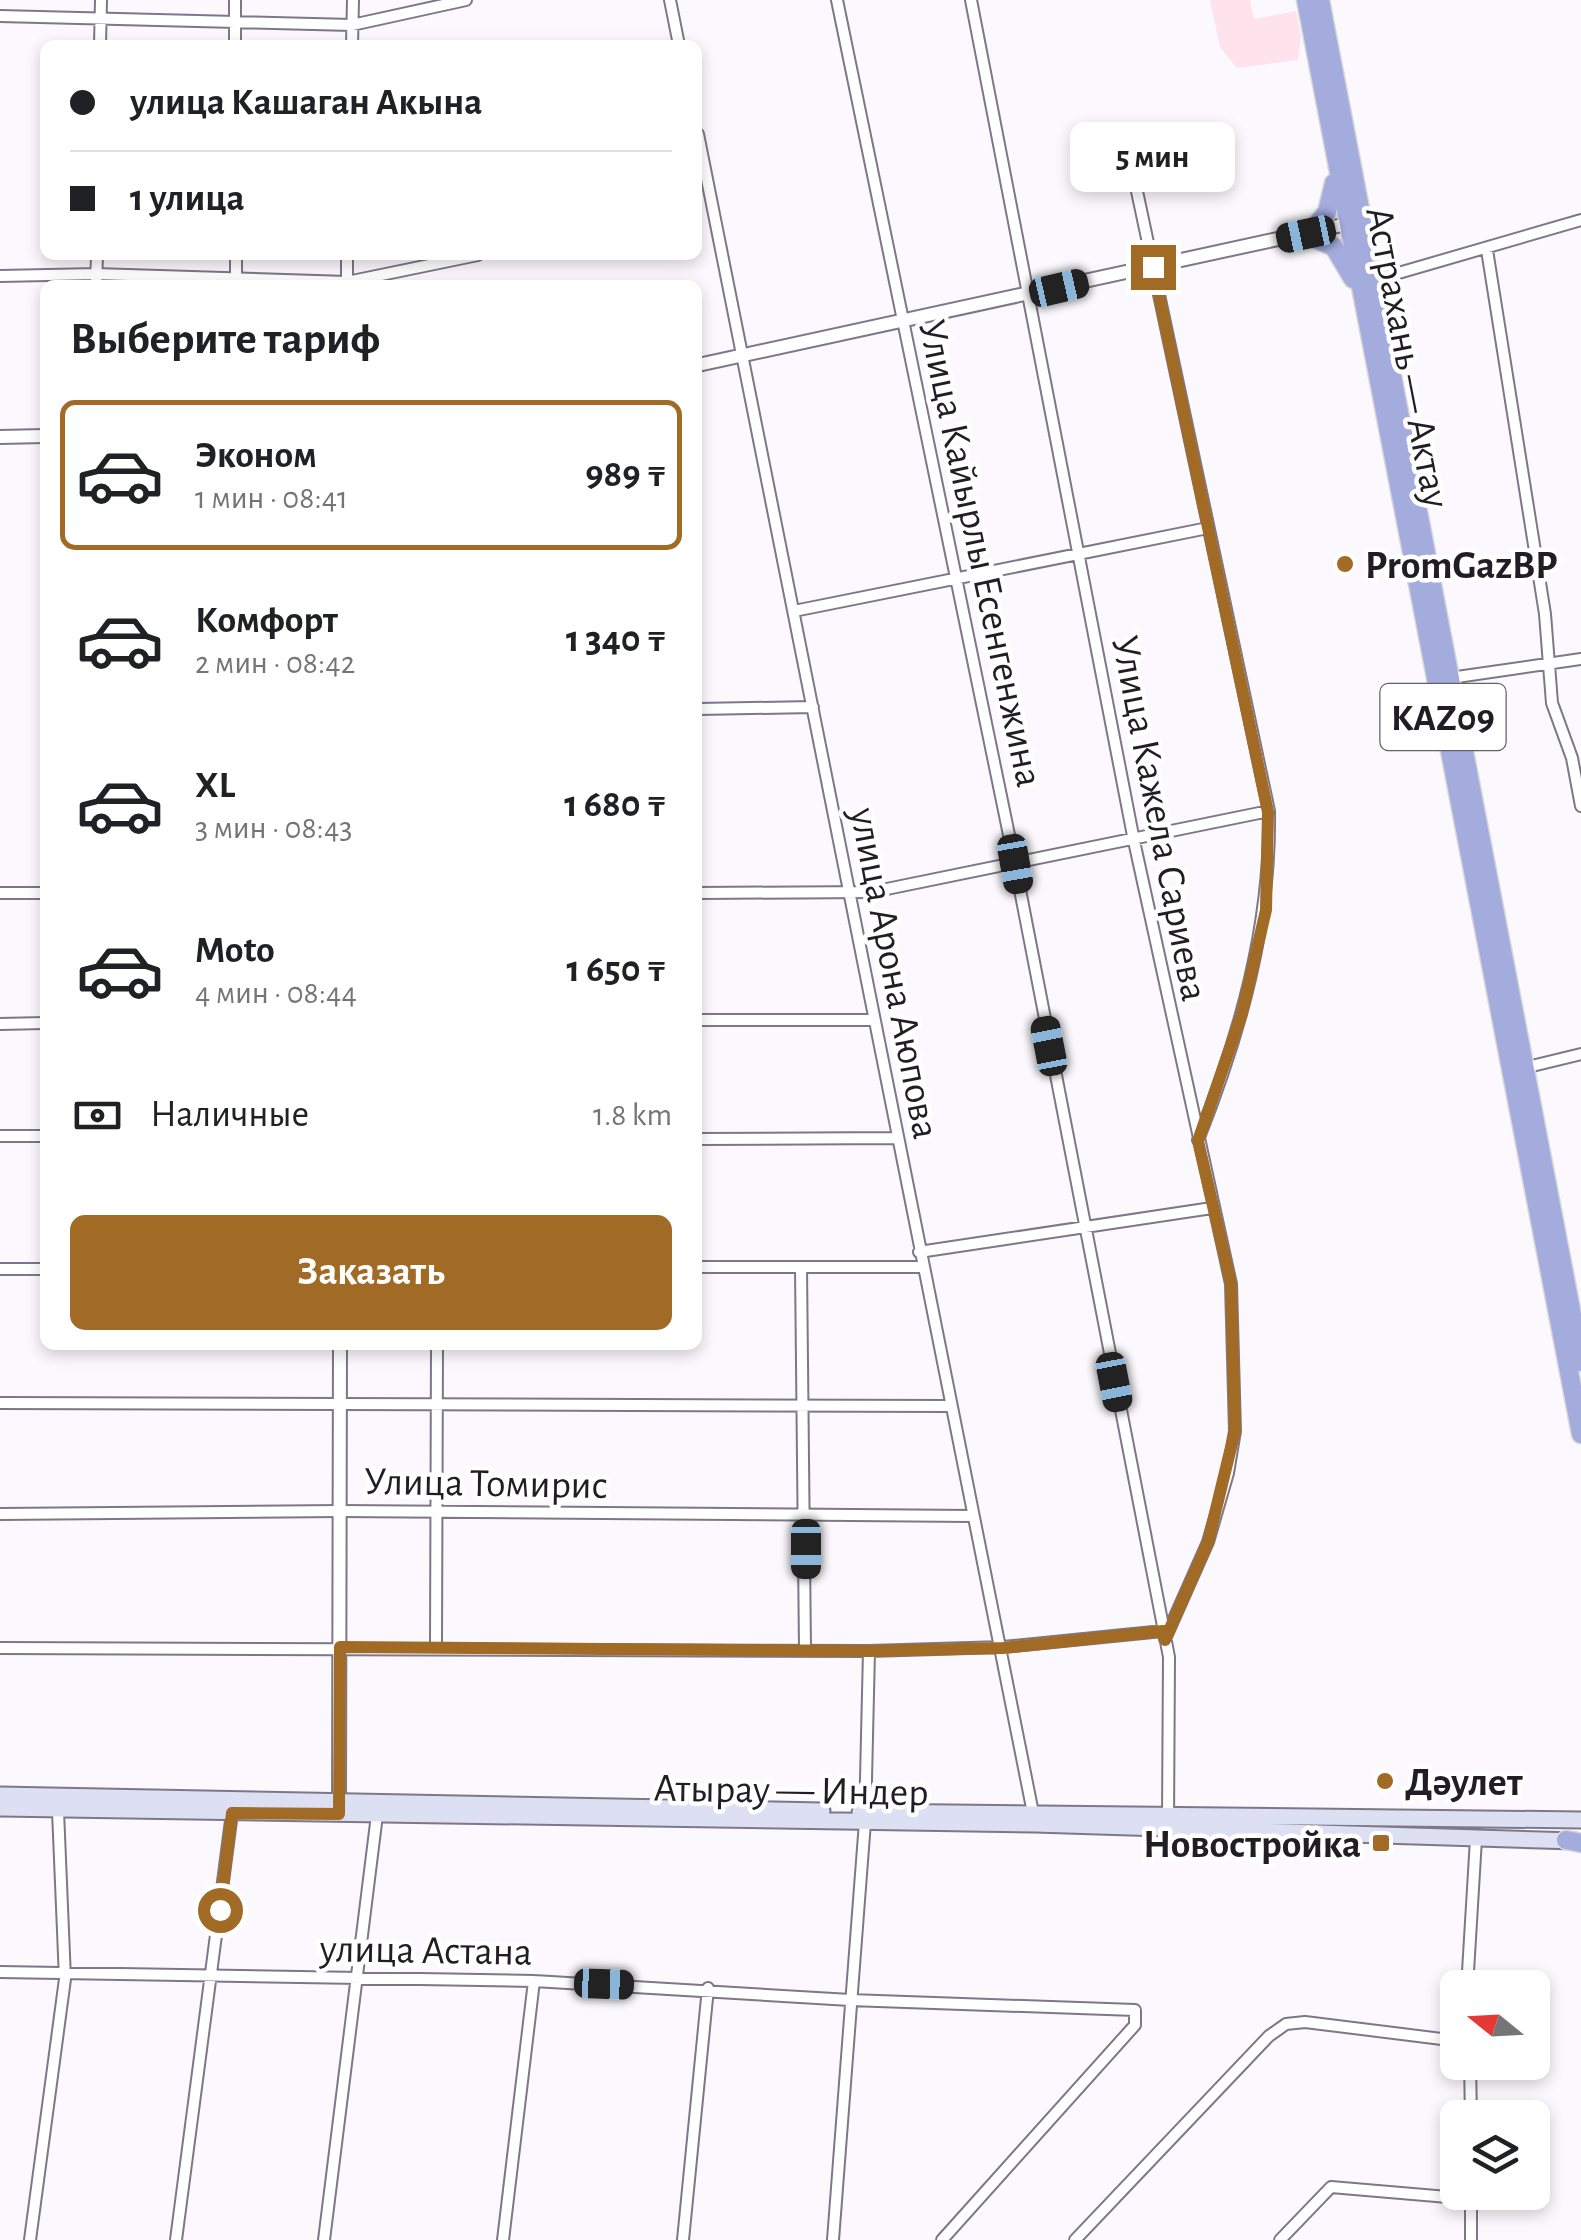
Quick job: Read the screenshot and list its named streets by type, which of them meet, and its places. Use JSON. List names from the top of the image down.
{
  "streets": {
    "highway": ["Астрахань — Актау", "KAZ09"],
    "main road": ["Атырау — Индер"],
    "street": [
      "Улица Кайырлы Есенгенжина",
      "Улица Кажела Сариева",
      "улица Арона Аюпова",
      "Улица Томирис",
      "улица Астана"
    ]
  },
  "crossings": [
    ["Улица Кайырлы Есенгенжина", "Улица Кажела Сариева"],
    ["Улица Кайырлы Есенгенжина", "Атырау — Индер"],
    ["улица Арона Аюпова", "Улица Томирис"],
    ["улица Арона Аюпова", "Атырау — Индер"]
  ],
  "places": {
    "other": ["PromGazBP", "Дәулет"],
    "transit": ["Новостройка"]
  },
  "north": "left",
  "page": {
    "banner": ["улица Кашаган Акына", "1 улица"],
    "bubble": "5 мин",
    "heading": "Выберите тариф",
    "list": [
      {
        "name": "Эконом",
        "note": "1 мин · 08:41",
        "value": "989 ₸"
      },
      {
        "name": "Комфорт",
        "note": "2 мин · 08:42",
        "value": "1 340 ₸"
      },
      {
        "name": "XL",
        "note": "3 мин · 08:43",
        "value": "1 680 ₸"
      },
      {
        "name": "Moto",
        "note": "4 мин · 08:44",
        "value": "1 650 ₸"
      }
    ],
    "pay": ["Наличные", "1.8 km"],
    "buttons": "Заказать"
  }
}
